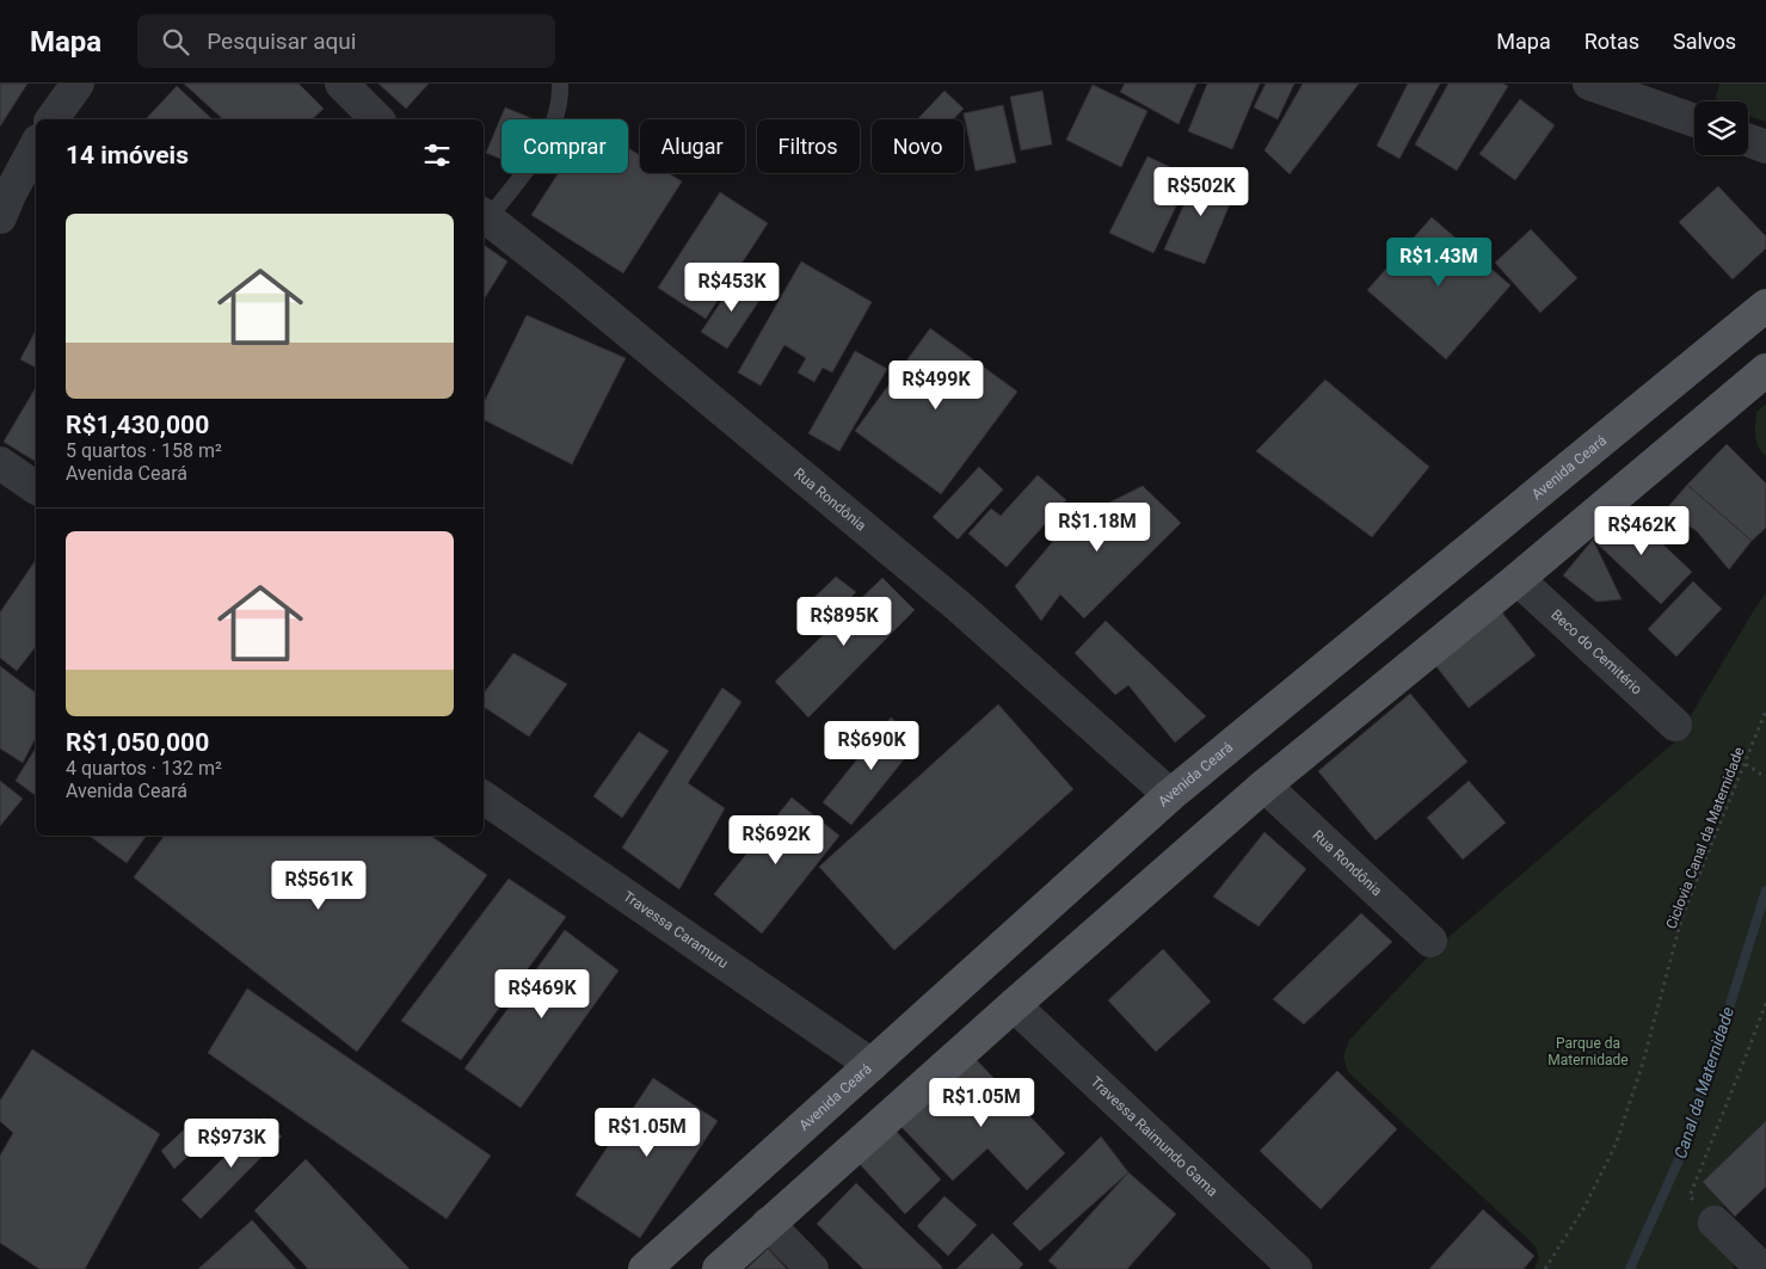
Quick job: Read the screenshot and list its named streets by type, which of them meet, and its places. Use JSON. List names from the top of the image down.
{
  "streets": {
    "main road": ["Avenida Ceará"],
    "street": [
      "Rua Rondônia",
      "Beco do Cemitério",
      "Travessa Caramuru",
      "Travessa Raimundo Gama"
    ],
    "path": ["Ciclovia Canal da Maternidade"]
  },
  "crossings": [
    ["Avenida Ceará", "Rua Rondônia"],
    ["Avenida Ceará", "Travessa Caramuru"]
  ],
  "water": ["Canal da Maternidade"],
  "parks": ["Parque da Maternidade"],
  "page": {
    "header": "Mapa",
    "search": "Pesquisar aqui",
    "nav": ["Mapa", "Rotas", "Salvos"],
    "chip": [
      "Comprar",
      "Alugar",
      "Filtros",
      "Novo"
    ],
    "heading": "14 imóveis",
    "price": [
      "R$502K",
      "R$1.43M",
      "R$453K",
      "R$499K",
      "R$1.18M",
      "R$462K",
      "R$895K",
      "R$690K",
      "R$692K",
      "R$561K",
      "R$469K",
      "R$1.05M",
      "R$1.05M",
      "R$973K"
    ],
    "list": [
      {
        "name": "R$1,430,000",
        "note": "5 quartos · 158 m² · Avenida Ceará"
      },
      {
        "name": "R$1,050,000",
        "note": "4 quartos · 132 m² · Avenida Ceará"
      }
    ]
  }
}
